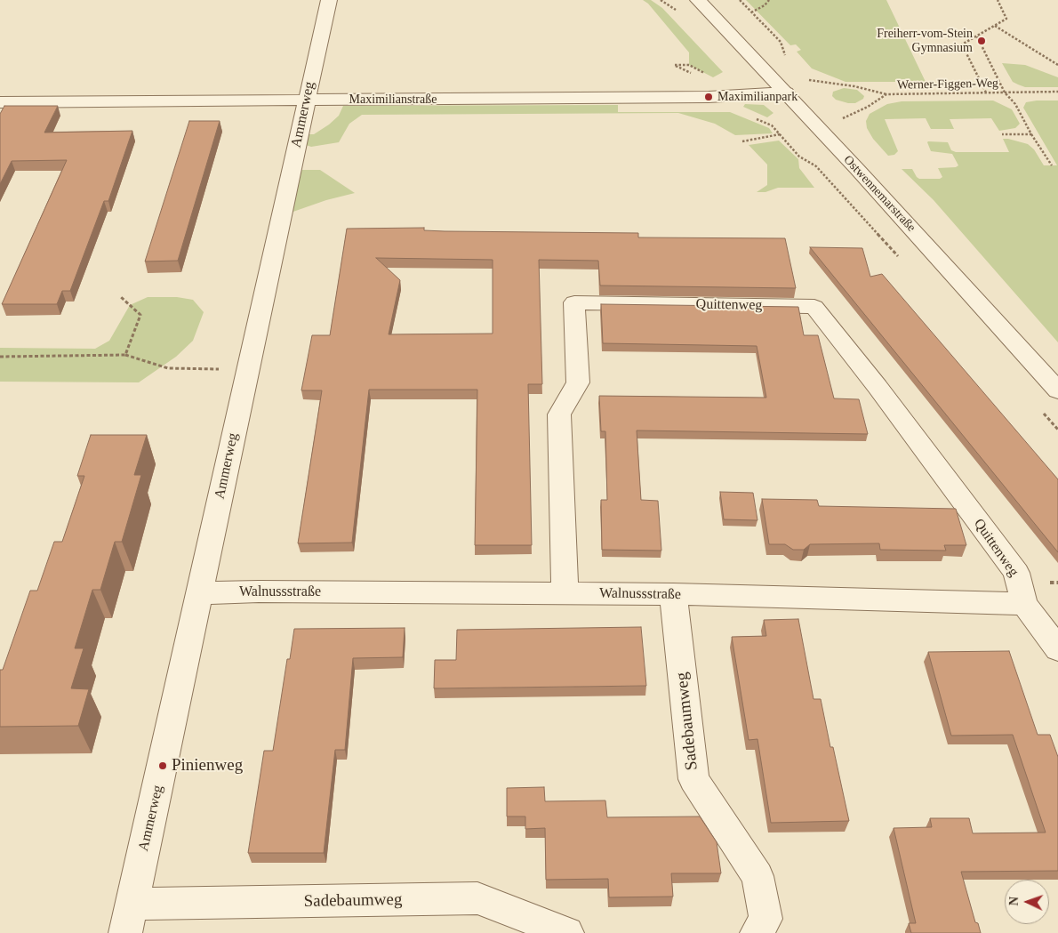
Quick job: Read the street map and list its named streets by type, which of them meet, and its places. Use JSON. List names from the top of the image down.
{
  "streets": {
    "street": [
      "Maximilianstraße",
      "Ammerweg",
      "Ostwennemarstraße",
      "Quittenweg",
      "Walnussstraße",
      "Sadebaumweg"
    ],
    "path": ["Werner-Figgen-Weg"]
  },
  "crossings": [
    ["Maximilianstraße", "Ammerweg"],
    ["Maximilianstraße", "Ostwennemarstraße"],
    ["Ammerweg", "Walnussstraße"],
    ["Ammerweg", "Sadebaumweg"],
    ["Quittenweg", "Walnussstraße"],
    ["Walnussstraße", "Sadebaumweg"]
  ],
  "places": ["Freiherr-vom-Stein Gymnasium", "Maximilianpark", "Pinienweg"],
  "north": "left"
}
